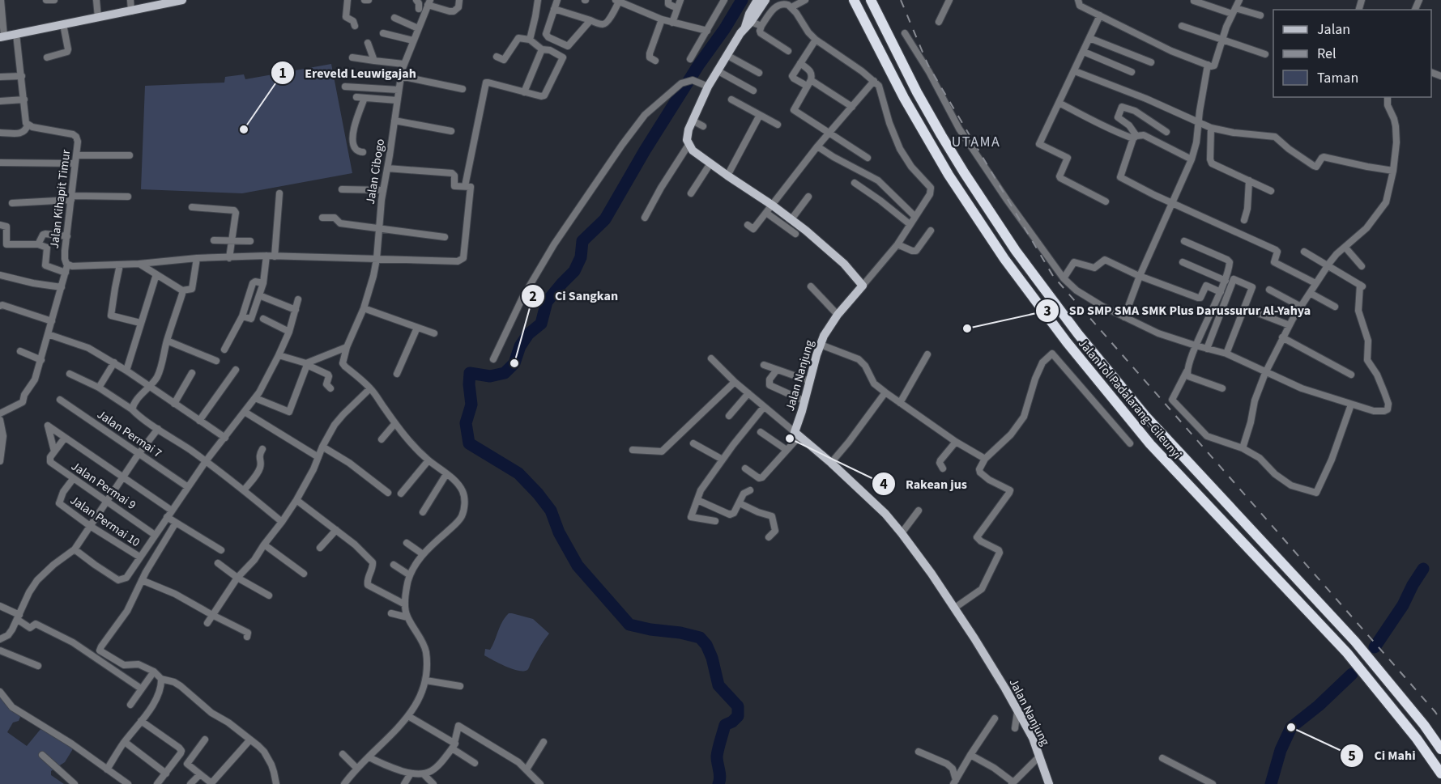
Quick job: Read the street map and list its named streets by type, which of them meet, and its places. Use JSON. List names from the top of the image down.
{
  "streets": {
    "highway": ["Jalan Tol Padalarang–Cileunyi"],
    "main road": ["Jalan Nanjung"],
    "street": [
      "Jalan Cibogo",
      "Jalan Kihapit Timur",
      "Jalan Permai 7",
      "Jalan Permai 9",
      "Jalan Permai 10"
    ]
  },
  "crossings": [
    ["Jalan Cibogo", "Jalan Kihapit Timur"],
    ["Jalan Permai 9", "Jalan Permai 10"]
  ],
  "districts": ["UTAMA"],
  "places": [
    "Ereveld Leuwigajah",
    "SD SMP SMA SMK Plus Darussurur Al-Yahya",
    "Ci Sangkan",
    "Rakean jus",
    "Ci Mahi"
  ],
  "legend": ["Jalan", "Rel", "Taman"]
}
